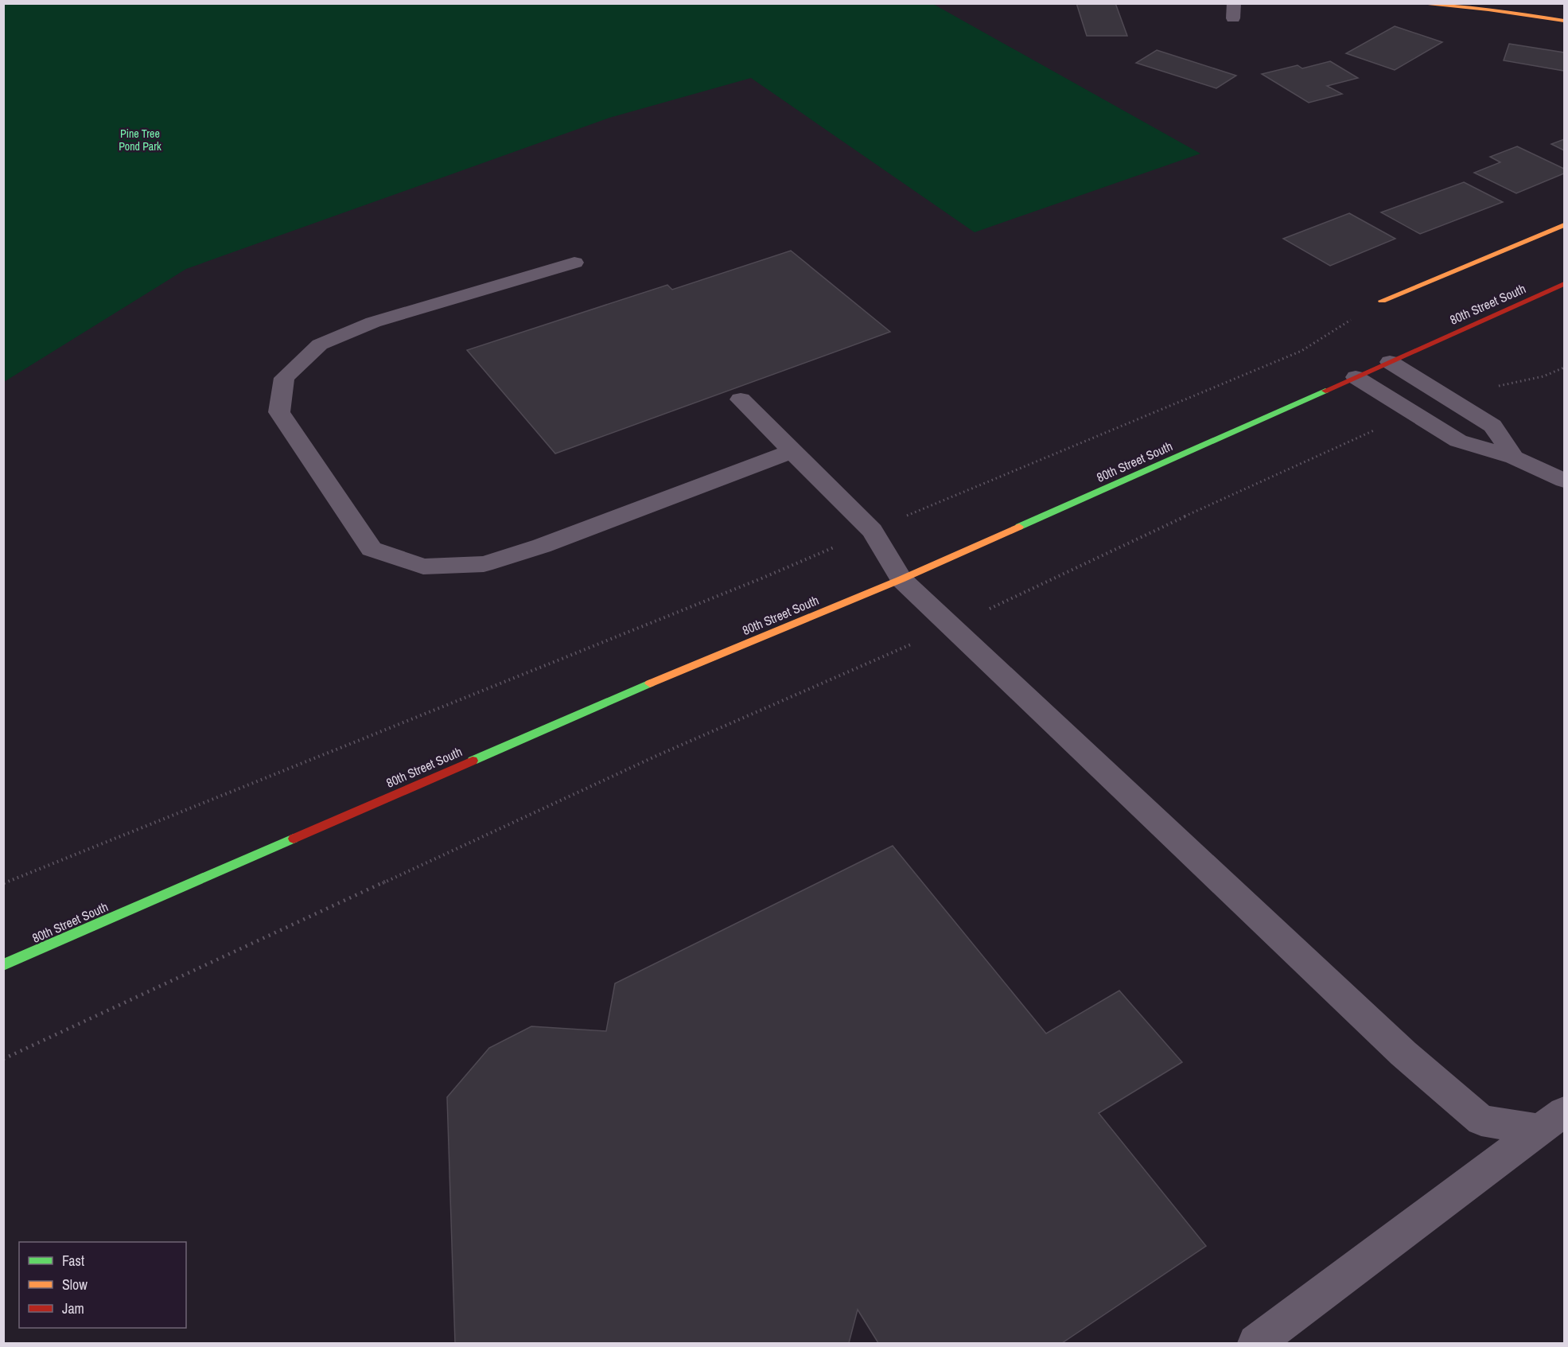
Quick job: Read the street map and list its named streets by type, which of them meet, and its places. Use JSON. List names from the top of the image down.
{
  "streets": {
    "main road": ["80th Street South"]
  },
  "parks": ["Pine Tree Pond Park"],
  "legend": ["Fast", "Slow", "Jam"]
}
